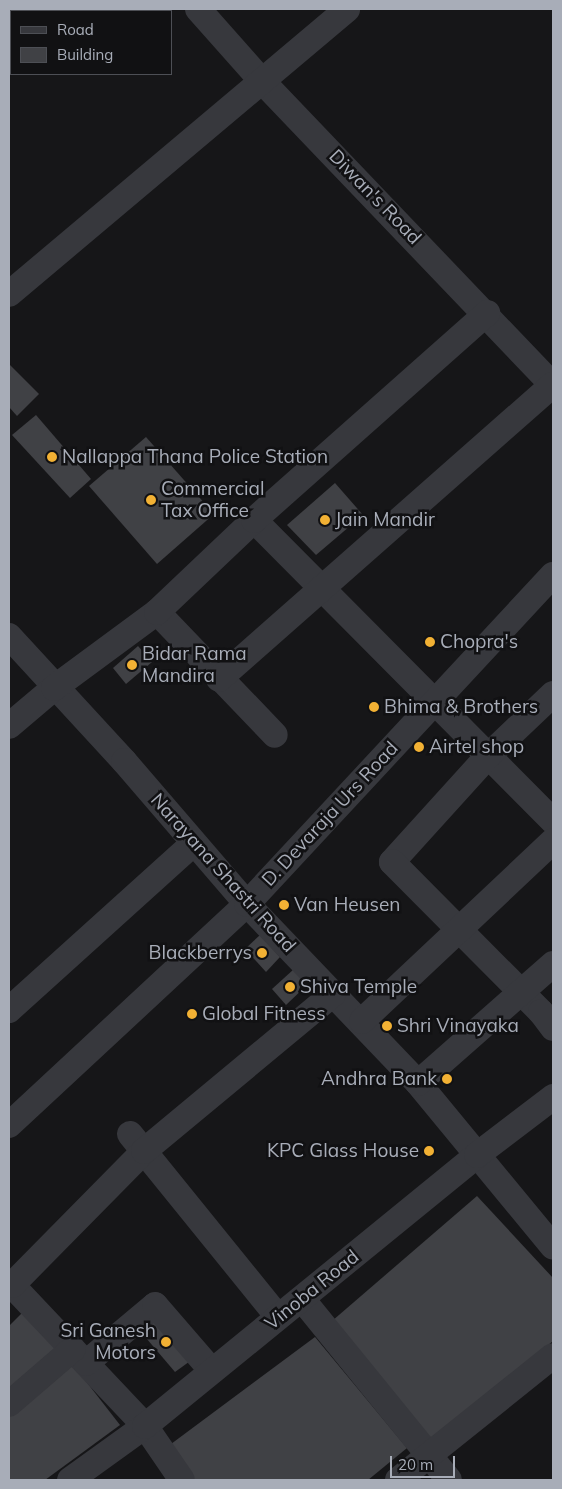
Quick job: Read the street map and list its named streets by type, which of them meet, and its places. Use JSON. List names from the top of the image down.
{
  "streets": {
    "street": [
      "Diwan's Road",
      "D. Devaraja Urs Road",
      "Narayana Shastri Road",
      "Vinoba Road"
    ]
  },
  "crossings": [
    ["D. Devaraja Urs Road", "Narayana Shastri Road"],
    ["Narayana Shastri Road", "Vinoba Road"]
  ],
  "places": [
    "Nallappa Thana Police Station",
    "Commercial Tax Office",
    "Jain Mandir",
    "Chopra's",
    "Bidar Rama Mandira",
    "Bhima & Brothers",
    "Airtel shop",
    "Van Heusen",
    "Blackberrys",
    "Shiva Temple",
    "Global Fitness",
    "Shri Vinayaka",
    "Andhra Bank",
    "KPC Glass House",
    "Sri Ganesh Motors"
  ],
  "legend": ["Road", "Building"],
  "scale_bar": "20 m"
}
